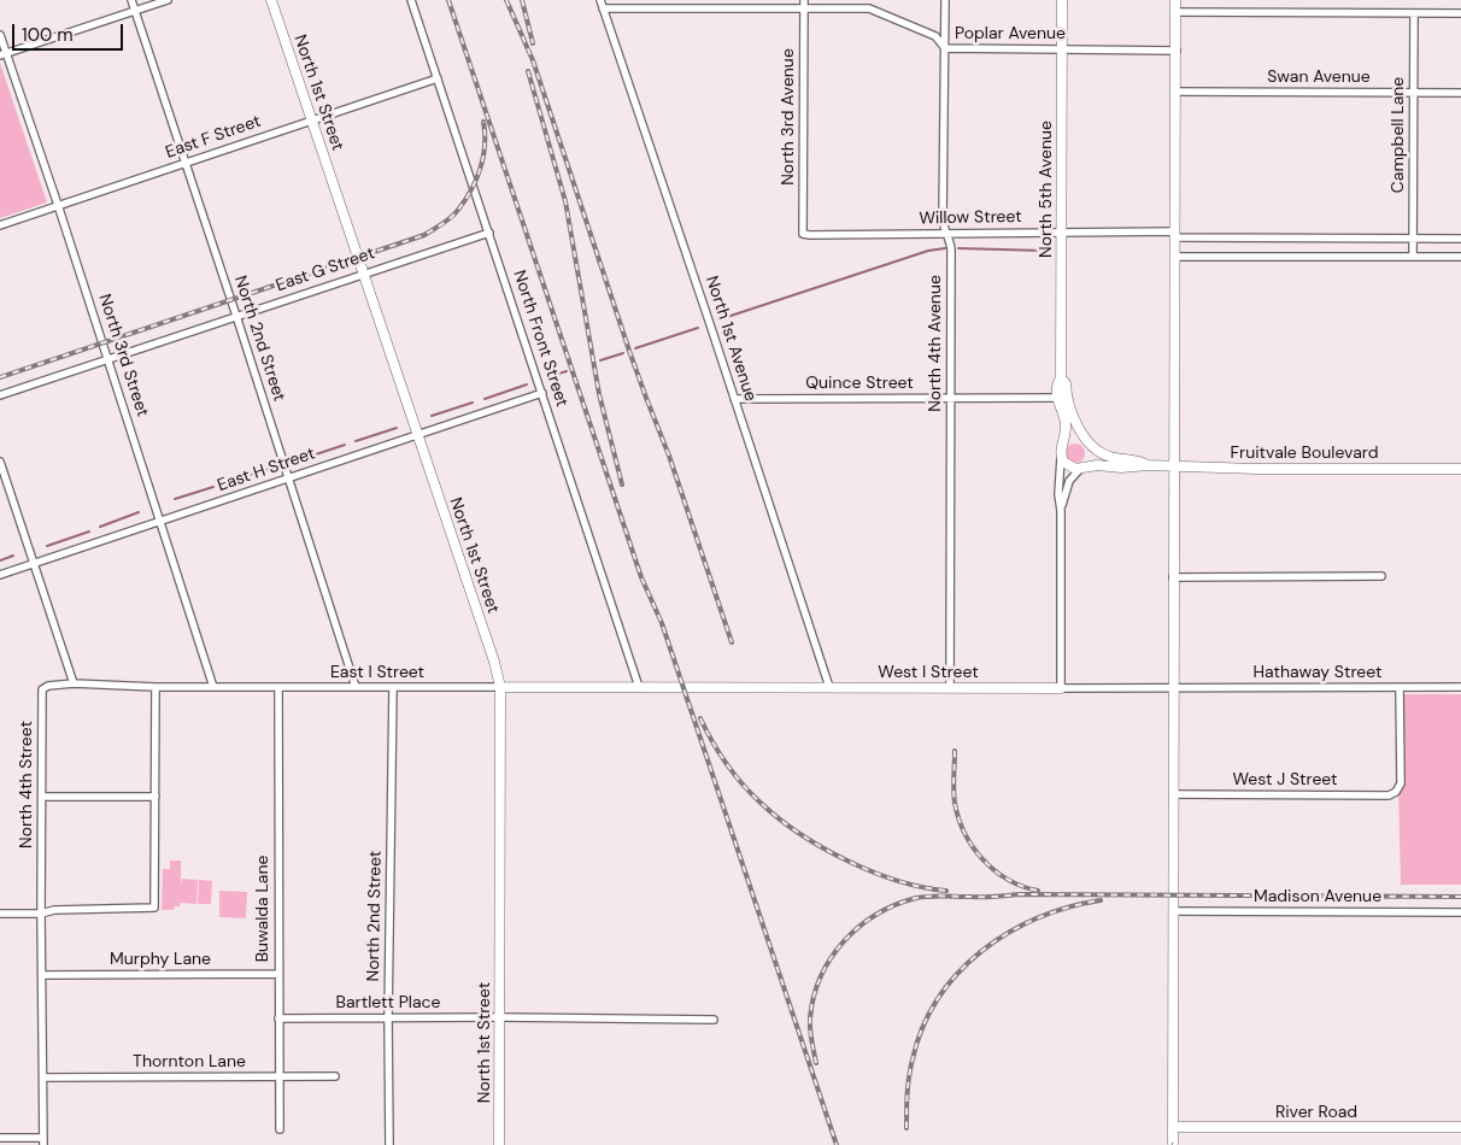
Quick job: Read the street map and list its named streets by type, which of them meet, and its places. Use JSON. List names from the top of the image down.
{
  "streets": {
    "main road": [
      "North 1st Street",
      "North 5th Avenue",
      "Fruitvale Boulevard",
      "East I Street",
      "West I Street",
      "River Road"
    ],
    "street": [
      "Poplar Avenue",
      "Swan Avenue",
      "North 3rd Avenue",
      "Campbell Lane",
      "East F Street",
      "Willow Street",
      "East G Street",
      "North 2nd Street",
      "North Front Street",
      "North 1st Avenue",
      "North 4th Avenue",
      "North 3rd Street",
      "Quince Street",
      "East H Street",
      "Hathaway Street",
      "West J Street",
      "North 4th Street",
      "Madison Avenue",
      "Buwalda Lane",
      "Murphy Lane",
      "Bartlett Place",
      "Thornton Lane"
    ]
  },
  "crossings": [
    ["Poplar Avenue", "North 3rd Avenue"],
    ["Poplar Avenue", "North 5th Avenue"],
    ["Poplar Avenue", "North 1st Avenue"],
    ["Poplar Avenue", "North 4th Avenue"],
    ["Swan Avenue", "Campbell Lane"],
    ["North 1st Street", "East F Street"],
    ["North 1st Street", "East G Street"],
    ["North 1st Street", "East H Street"],
    ["North 1st Street", "East I Street"],
    ["North 1st Street", "Bartlett Place"],
    ["North 3rd Avenue", "Willow Street"],
    ["Campbell Lane", "Willow Street"],
    ["East F Street", "North 2nd Street"],
    ["East F Street", "North Front Street"],
    ["East F Street", "North 3rd Street"],
    ["North 5th Avenue", "Willow Street"],
    ["North 5th Avenue", "Quince Street"],
    ["North 5th Avenue", "Fruitvale Boulevard"],
    ["Willow Street", "North 4th Avenue"],
    ["East G Street", "North 2nd Street"],
    ["East G Street", "North Front Street"],
    ["East G Street", "North 3rd Street"],
    ["North 2nd Street", "East H Street"],
    ["North 2nd Street", "East I Street"],
    ["North 2nd Street", "Bartlett Place"],
    ["North Front Street", "East H Street"],
    ["North Front Street", "East I Street"],
    ["North 1st Avenue", "Quince Street"],
    ["North 1st Avenue", "West I Street"],
    ["North 4th Avenue", "Quince Street"],
    ["North 4th Avenue", "West I Street"],
    ["North 3rd Street", "East H Street"],
    ["North 3rd Street", "East I Street"],
    ["East I Street", "West I Street"],
    ["East I Street", "North 4th Street"],
    ["East I Street", "Buwalda Lane"],
    ["West I Street", "Hathaway Street"],
    ["Hathaway Street", "West J Street"],
    ["North 4th Street", "Murphy Lane"],
    ["North 4th Street", "Thornton Lane"],
    ["Buwalda Lane", "Murphy Lane"],
    ["Buwalda Lane", "Bartlett Place"],
    ["Buwalda Lane", "Thornton Lane"]
  ],
  "scale_bar": "100 m"
}
